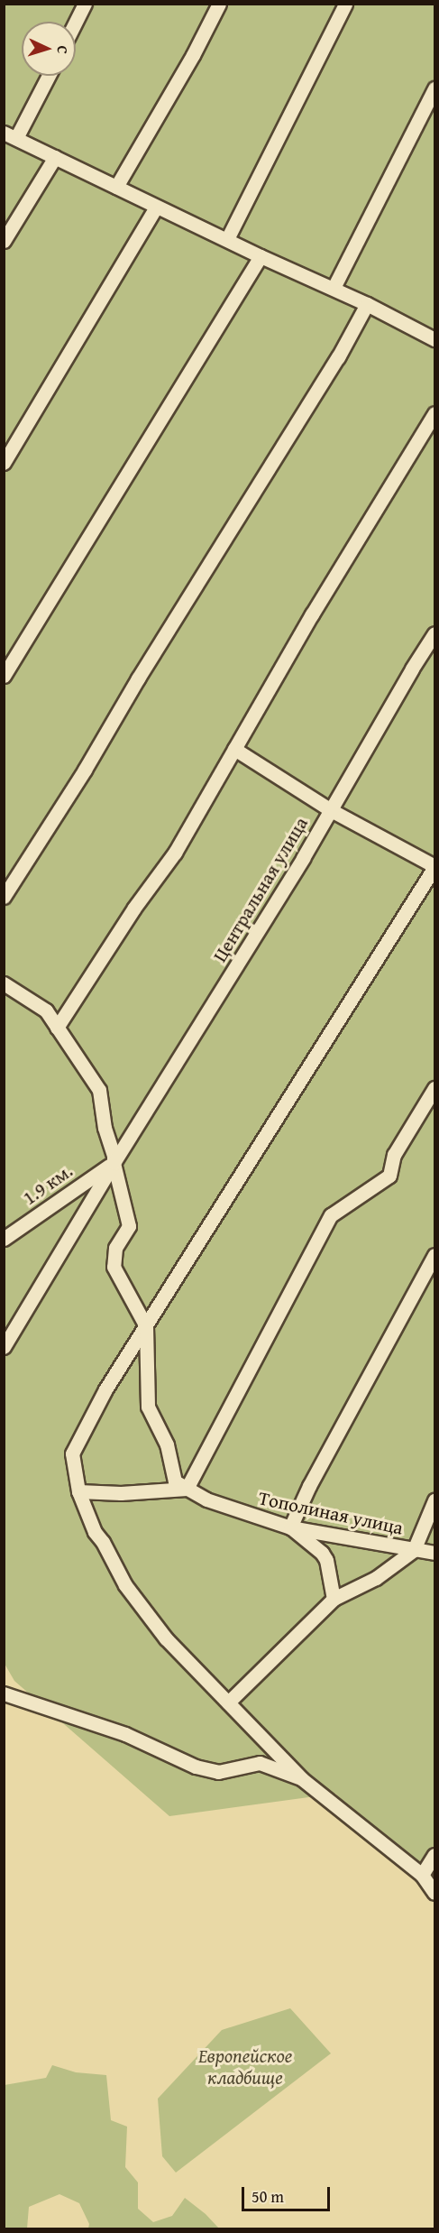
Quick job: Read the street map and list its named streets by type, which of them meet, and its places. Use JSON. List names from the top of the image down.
{
  "streets": {
    "street": ["Центральная улица", "1.9 км.", "Тополиная улица"]
  },
  "crossings": [
    ["Центральная улица", "1.9 км."],
    ["Центральная улица", "Тополиная улица"],
    ["1.9 км.", "Тополиная улица"]
  ],
  "parks": ["Европейское кладбище"],
  "scale_bar": "50 m",
  "north": "right"
}
